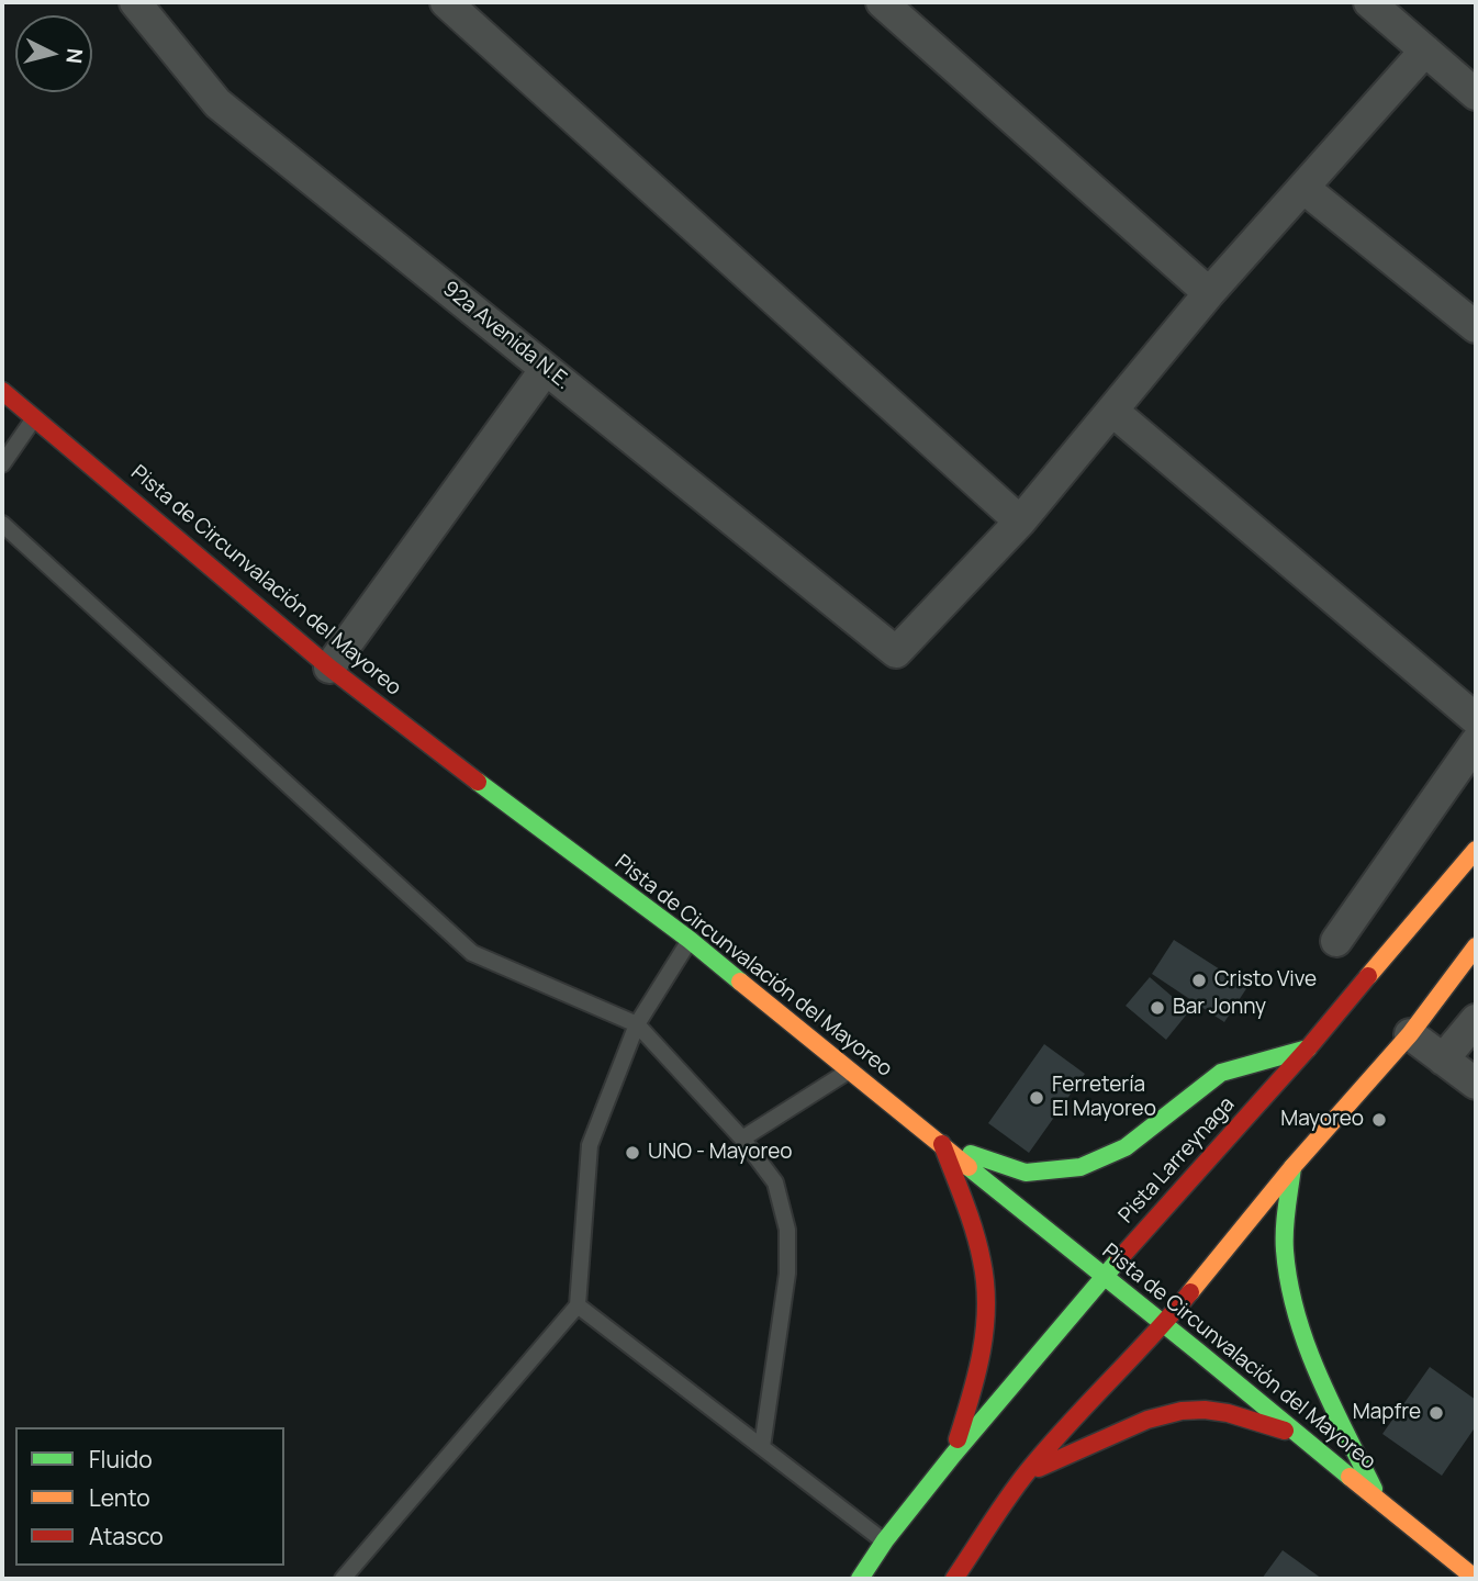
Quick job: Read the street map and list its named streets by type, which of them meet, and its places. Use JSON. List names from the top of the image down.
{
  "streets": {
    "main road": ["Pista de Circunvalación del Mayoreo", "Pista Larreynaga"],
    "street": ["92a Avenida N.E."]
  },
  "crossings": [
    ["Pista de Circunvalación del Mayoreo", "Pista Larreynaga"]
  ],
  "places": [
    "Cristo Vive",
    "Bar Jonny",
    "Ferretería El Mayoreo",
    "Mayoreo",
    "UNO - Mayoreo",
    "Mapfre"
  ],
  "legend": ["Fluido", "Lento", "Atasco"],
  "north": "right"
}
